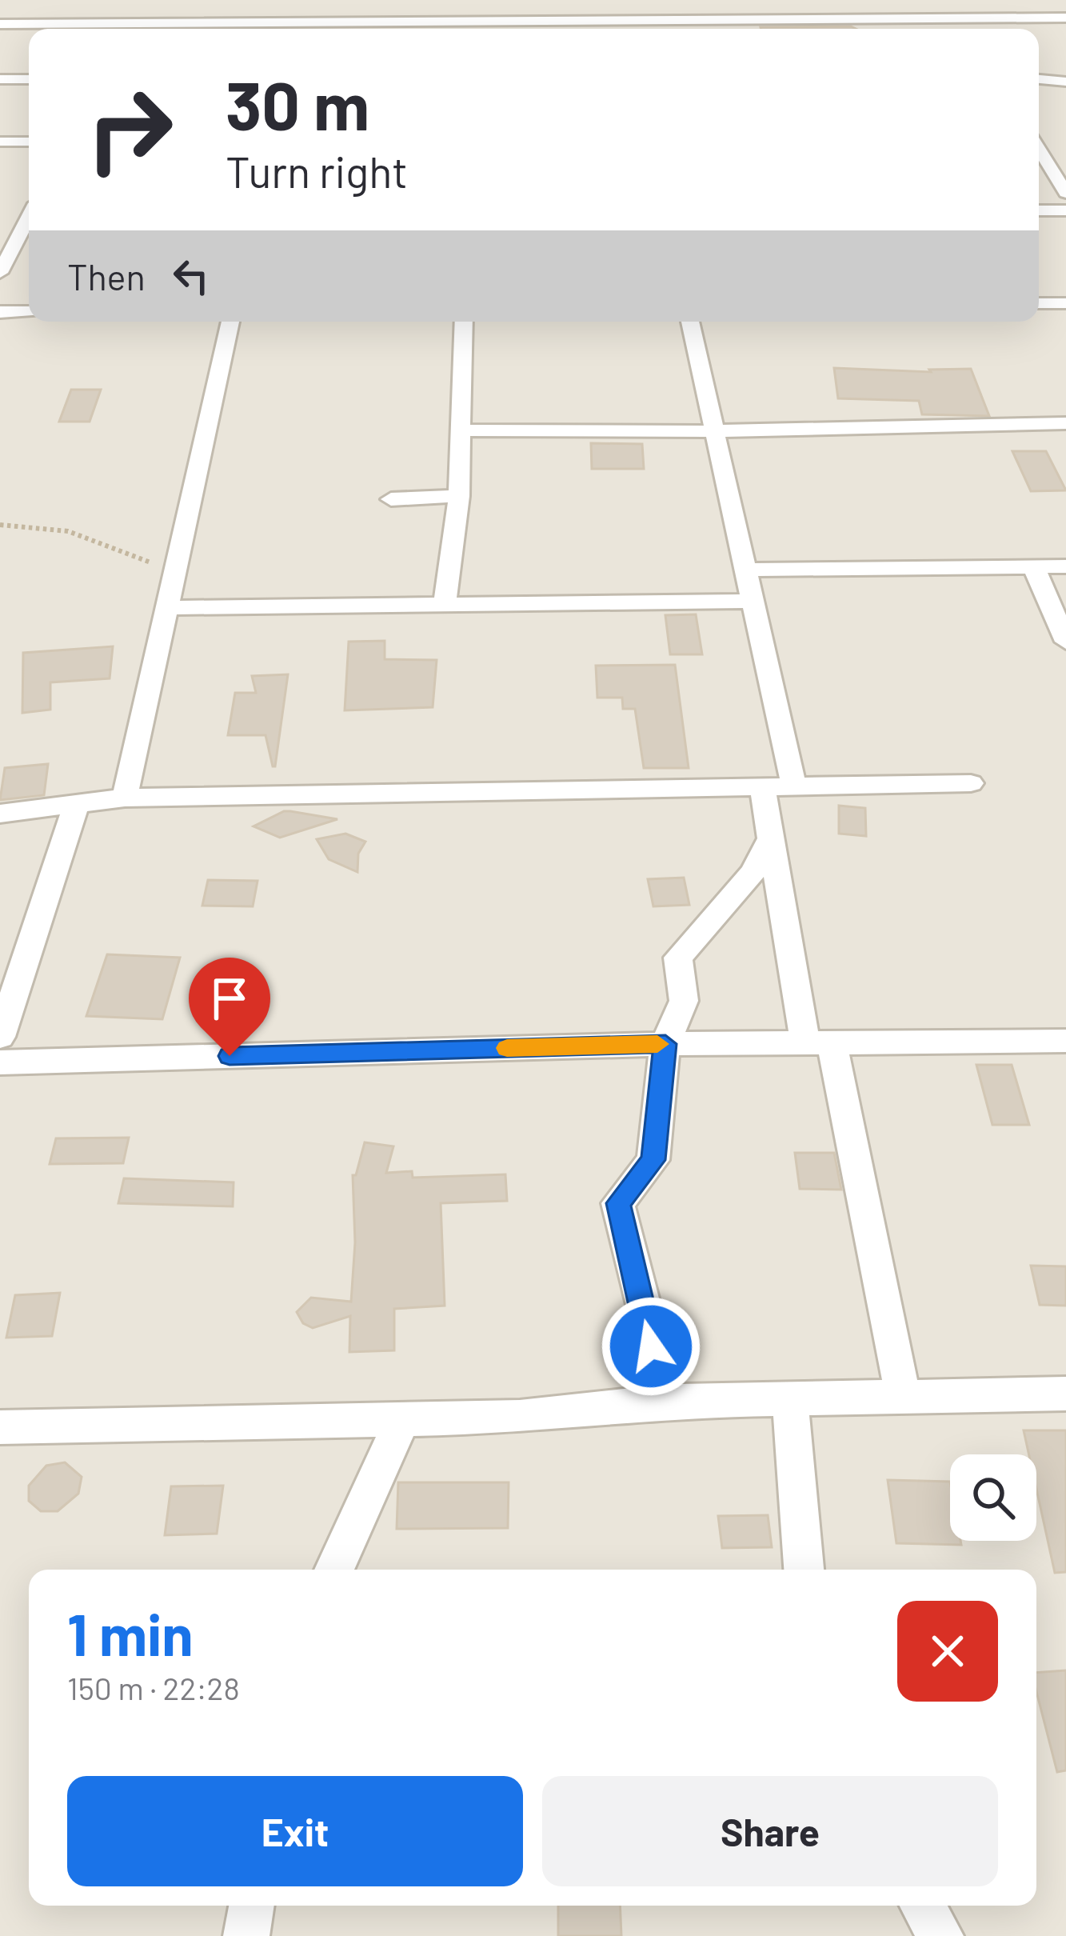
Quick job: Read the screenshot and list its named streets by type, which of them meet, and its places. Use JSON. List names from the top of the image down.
{
  "page": {
    "turn": ["30 m", "Turn right"],
    "then": "Then",
    "heading": ["1 min", "150 m · 22:28"],
    "buttons": ["Exit", "Share"]
  }
}
